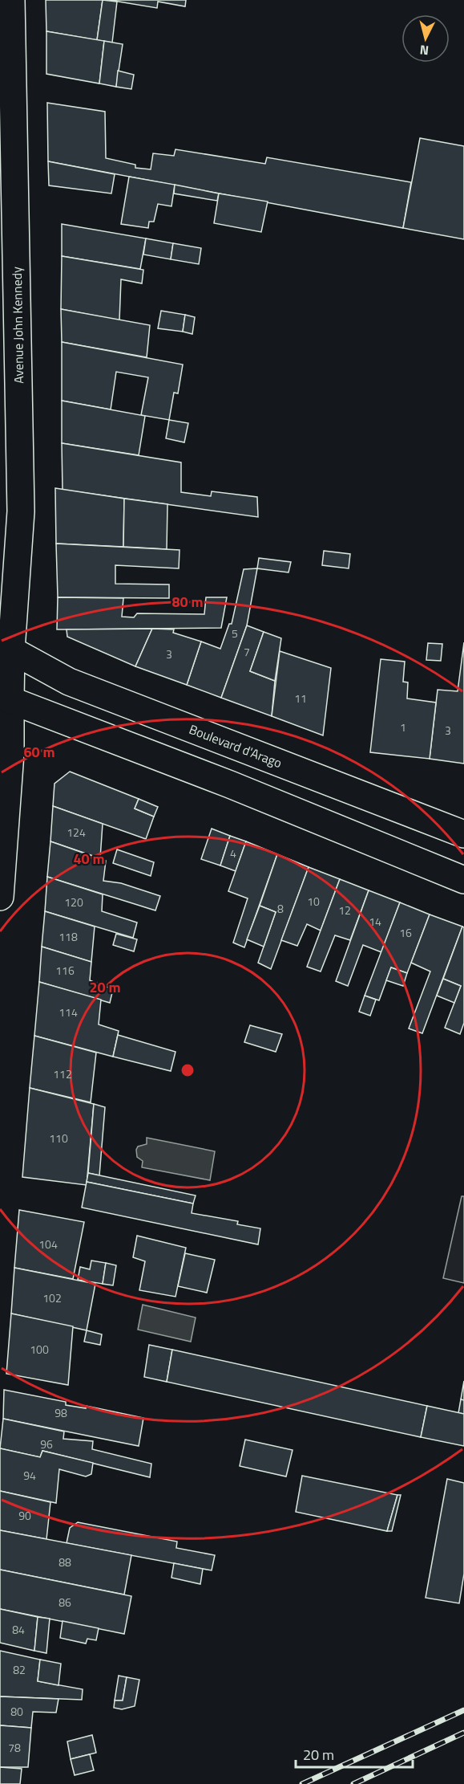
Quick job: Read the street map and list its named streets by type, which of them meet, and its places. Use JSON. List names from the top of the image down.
{
  "streets": {
    "main road": ["Avenue John Kennedy", "Boulevard d'Arago"]
  },
  "crossings": [
    ["Avenue John Kennedy", "Boulevard d'Arago"]
  ],
  "house_numbers": [
    "5",
    "7",
    "3",
    "11",
    "1",
    "3",
    "124",
    "4",
    "10",
    "120",
    "8",
    "12",
    "14",
    "16",
    "118",
    "116",
    "114",
    "112",
    "110",
    "104",
    "102",
    "100",
    "98",
    "96",
    "94",
    "90",
    "88",
    "86",
    "84",
    "82",
    "80",
    "78"
  ],
  "scale_bar": "20 m",
  "north": "bottom",
  "rings": [
    "80 m",
    "60 m",
    "40 m",
    "20 m"
  ]
}
